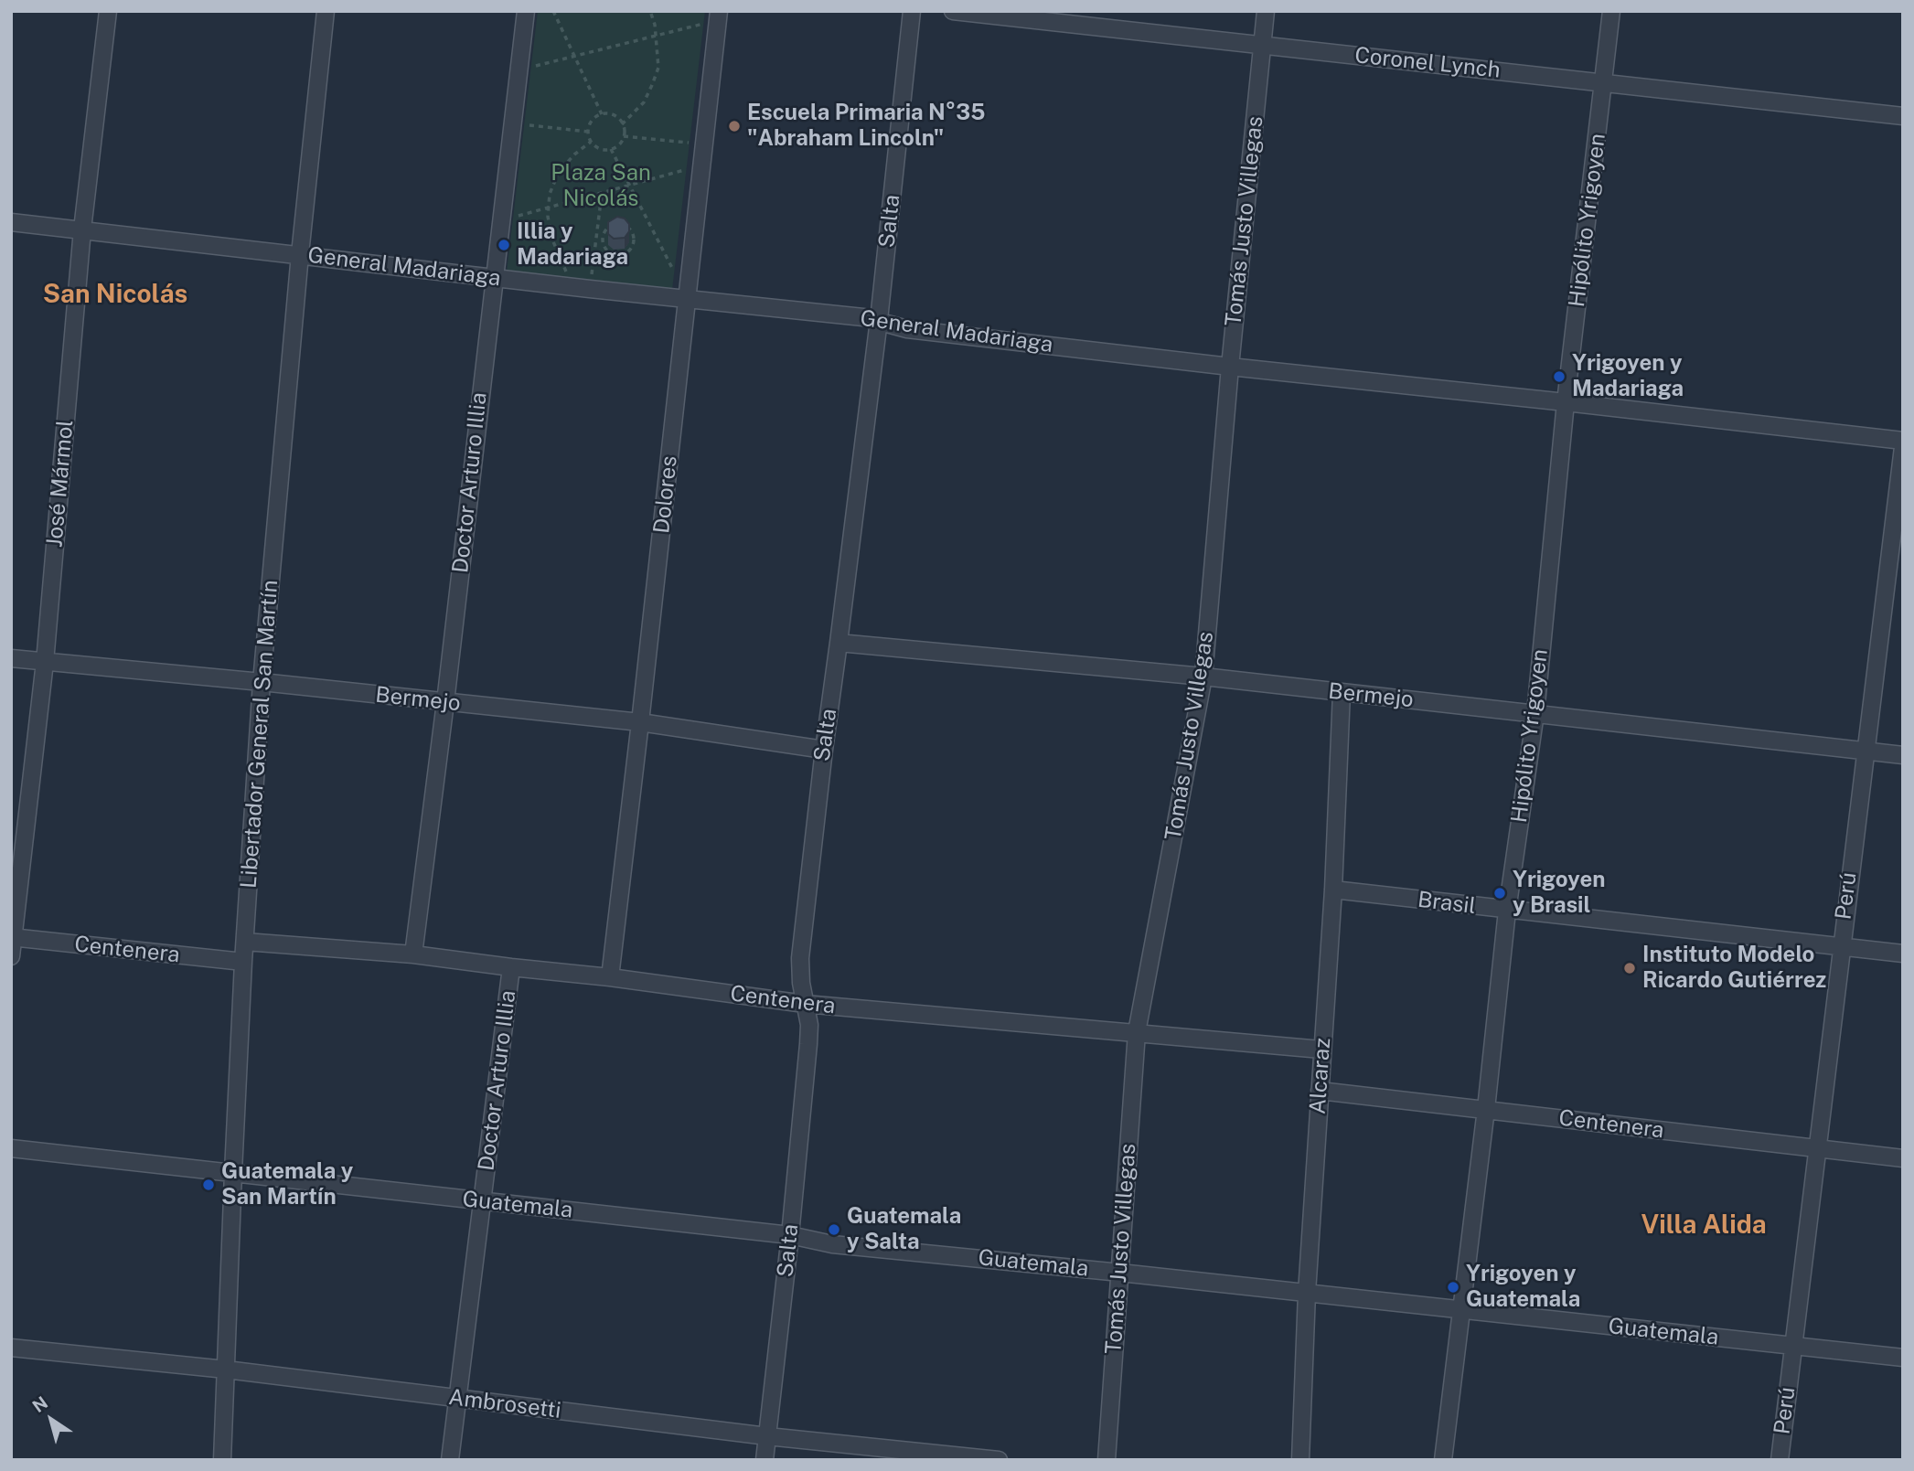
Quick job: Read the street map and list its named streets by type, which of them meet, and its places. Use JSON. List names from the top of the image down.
{
  "streets": {
    "street": [
      "Coronel Lynch",
      "Hipólito Yrigoyen",
      "Salta",
      "Tomás Justo Villegas",
      "General Madariaga",
      "Doctor Arturo Illia",
      "José Mármol",
      "Dolores",
      "Bermejo",
      "Libertador General San Martín",
      "Perú",
      "Brasil",
      "Centenera",
      "Alcaraz",
      "Guatemala",
      "Ambrosetti"
    ]
  },
  "crossings": [
    ["Coronel Lynch", "Hipólito Yrigoyen"],
    ["Coronel Lynch", "Tomás Justo Villegas"],
    ["Hipólito Yrigoyen", "General Madariaga"],
    ["Hipólito Yrigoyen", "Bermejo"],
    ["Hipólito Yrigoyen", "Brasil"],
    ["Hipólito Yrigoyen", "Centenera"],
    ["Hipólito Yrigoyen", "Guatemala"],
    ["Salta", "General Madariaga"],
    ["Salta", "Bermejo"],
    ["Salta", "Centenera"],
    ["Salta", "Guatemala"],
    ["Salta", "Ambrosetti"],
    ["Tomás Justo Villegas", "General Madariaga"],
    ["Tomás Justo Villegas", "Bermejo"],
    ["Tomás Justo Villegas", "Centenera"],
    ["Tomás Justo Villegas", "Guatemala"],
    ["General Madariaga", "Doctor Arturo Illia"],
    ["General Madariaga", "José Mármol"],
    ["General Madariaga", "Dolores"],
    ["General Madariaga", "Libertador General San Martín"],
    ["Doctor Arturo Illia", "Bermejo"],
    ["Doctor Arturo Illia", "Centenera"],
    ["Doctor Arturo Illia", "Guatemala"],
    ["Doctor Arturo Illia", "Ambrosetti"],
    ["José Mármol", "Bermejo"],
    ["José Mármol", "Centenera"],
    ["Dolores", "Bermejo"],
    ["Dolores", "Centenera"],
    ["Bermejo", "Libertador General San Martín"],
    ["Bermejo", "Perú"],
    ["Bermejo", "Alcaraz"],
    ["Libertador General San Martín", "Centenera"],
    ["Libertador General San Martín", "Guatemala"],
    ["Libertador General San Martín", "Ambrosetti"],
    ["Perú", "Brasil"],
    ["Perú", "Centenera"],
    ["Perú", "Guatemala"],
    ["Brasil", "Alcaraz"],
    ["Centenera", "Alcaraz"],
    ["Alcaraz", "Guatemala"]
  ],
  "districts": ["San Nicolás", "Villa Alida"],
  "parks": ["Plaza San Nicolás"],
  "places": [
    "Escuela Primaria N°35 \"Abraham Lincoln\"",
    "Illia y Madariaga",
    "Yrigoyen y Madariaga",
    "Yrigoyen y Brasil",
    "Instituto Modelo Ricardo Gutiérrez",
    "Guatemala y San Martín",
    "Guatemala y Salta",
    "Yrigoyen y Guatemala"
  ],
  "north": "top left"
}
